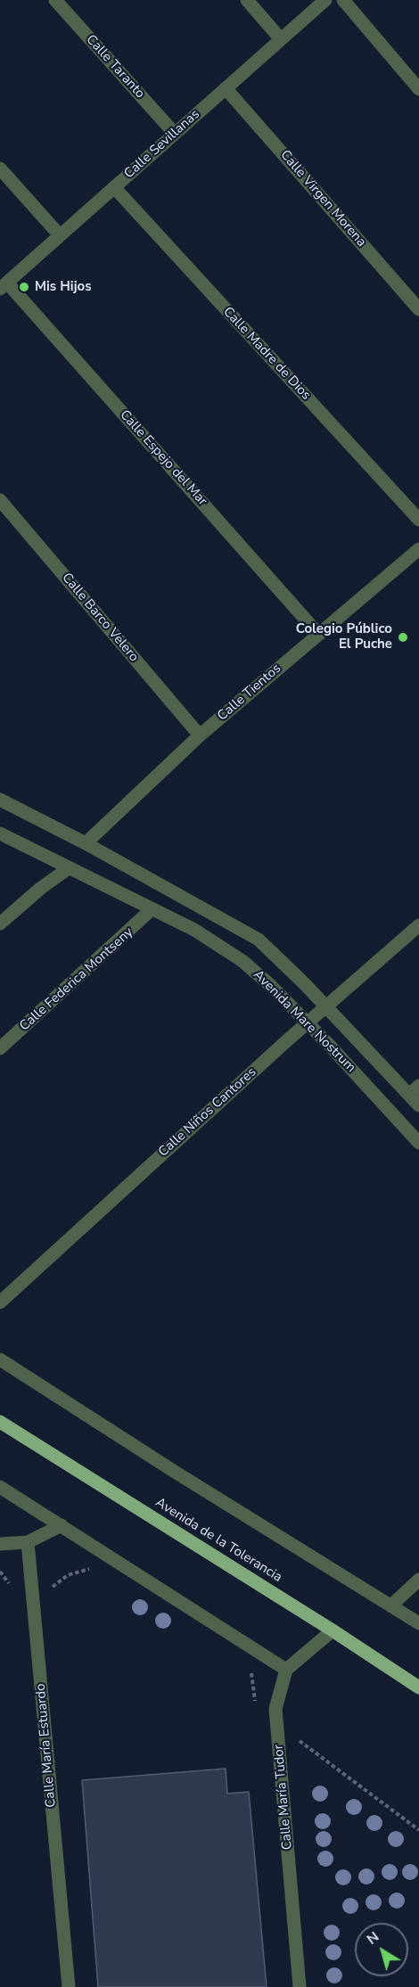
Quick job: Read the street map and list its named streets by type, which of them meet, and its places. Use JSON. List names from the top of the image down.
{
  "streets": {
    "main road": ["Avenida de la Tolerancia"],
    "street": [
      "Calle Taranto",
      "Calle Sevillanas",
      "Calle Virgen Morena",
      "Calle Madre de Dios",
      "Calle Espejo del Mar",
      "Calle Barco Velero",
      "Calle Tientos",
      "Calle Federica Montseny",
      "Avenida Mare Nostrum",
      "Calle Niños Cantores",
      "Calle María Estuardo",
      "Calle María Tudor"
    ]
  },
  "crossings": [
    ["Calle Taranto", "Calle Sevillanas"],
    ["Calle Sevillanas", "Calle Virgen Morena"],
    ["Calle Sevillanas", "Calle Madre de Dios"],
    ["Calle Sevillanas", "Calle Espejo del Mar"],
    ["Calle Espejo del Mar", "Calle Tientos"],
    ["Calle Barco Velero", "Calle Tientos"],
    ["Calle Tientos", "Avenida Mare Nostrum"],
    ["Calle Federica Montseny", "Avenida Mare Nostrum"],
    ["Avenida Mare Nostrum", "Calle Niños Cantores"]
  ],
  "places": ["Mis Hijos", "Colegio Público El Puche"],
  "north": "top left"
}
